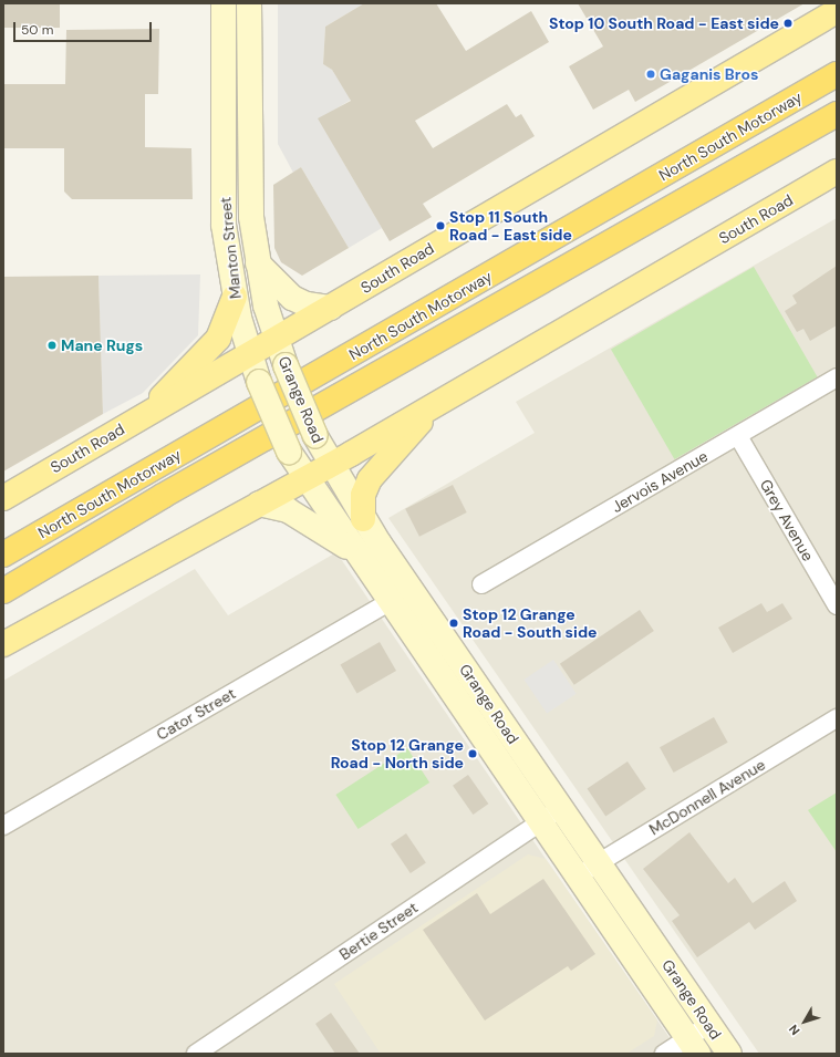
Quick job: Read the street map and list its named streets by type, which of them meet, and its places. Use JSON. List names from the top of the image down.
{
  "streets": {
    "highway": ["North South Motorway"],
    "main road": ["South Road", "Manton Street", "Grange Road"],
    "street": [
      "Jervois Avenue",
      "Grey Avenue",
      "Cator Street",
      "McDonnell Avenue",
      "Bertie Street"
    ]
  },
  "crossings": [
    ["South Road", "Manton Street"],
    ["South Road", "Grange Road"],
    ["Manton Street", "Grange Road"],
    ["Grange Road", "Cator Street"],
    ["Grange Road", "McDonnell Avenue"],
    ["Grange Road", "Bertie Street"],
    ["Jervois Avenue", "Grey Avenue"]
  ],
  "places": [
    "Stop 10 South Road - East side",
    "Gaganis Bros",
    "Stop 11 South Road - East side",
    "Mane Rugs",
    "Stop 12 Grange Road - South side",
    "Stop 12 Grange Road - North side"
  ],
  "scale_bar": "50 m",
  "north": "bottom left"
}
